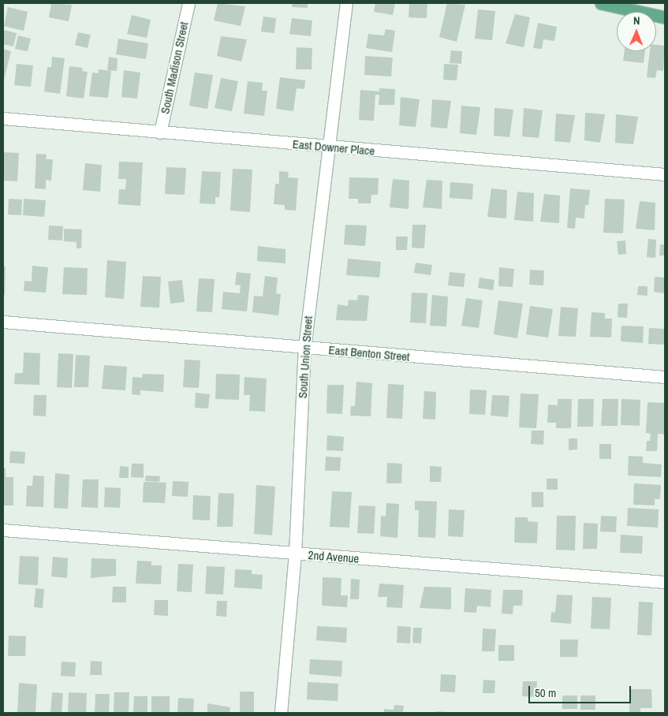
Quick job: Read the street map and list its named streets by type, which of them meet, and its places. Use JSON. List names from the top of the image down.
{
  "streets": {
    "street": [
      "South Madison Street",
      "East Downer Place",
      "East Benton Street",
      "South Union Street",
      "2nd Avenue"
    ]
  },
  "crossings": [
    ["South Madison Street", "East Downer Place"],
    ["East Downer Place", "South Union Street"],
    ["East Benton Street", "South Union Street"],
    ["South Union Street", "2nd Avenue"]
  ],
  "scale_bar": "50 m",
  "north": "top"
}
